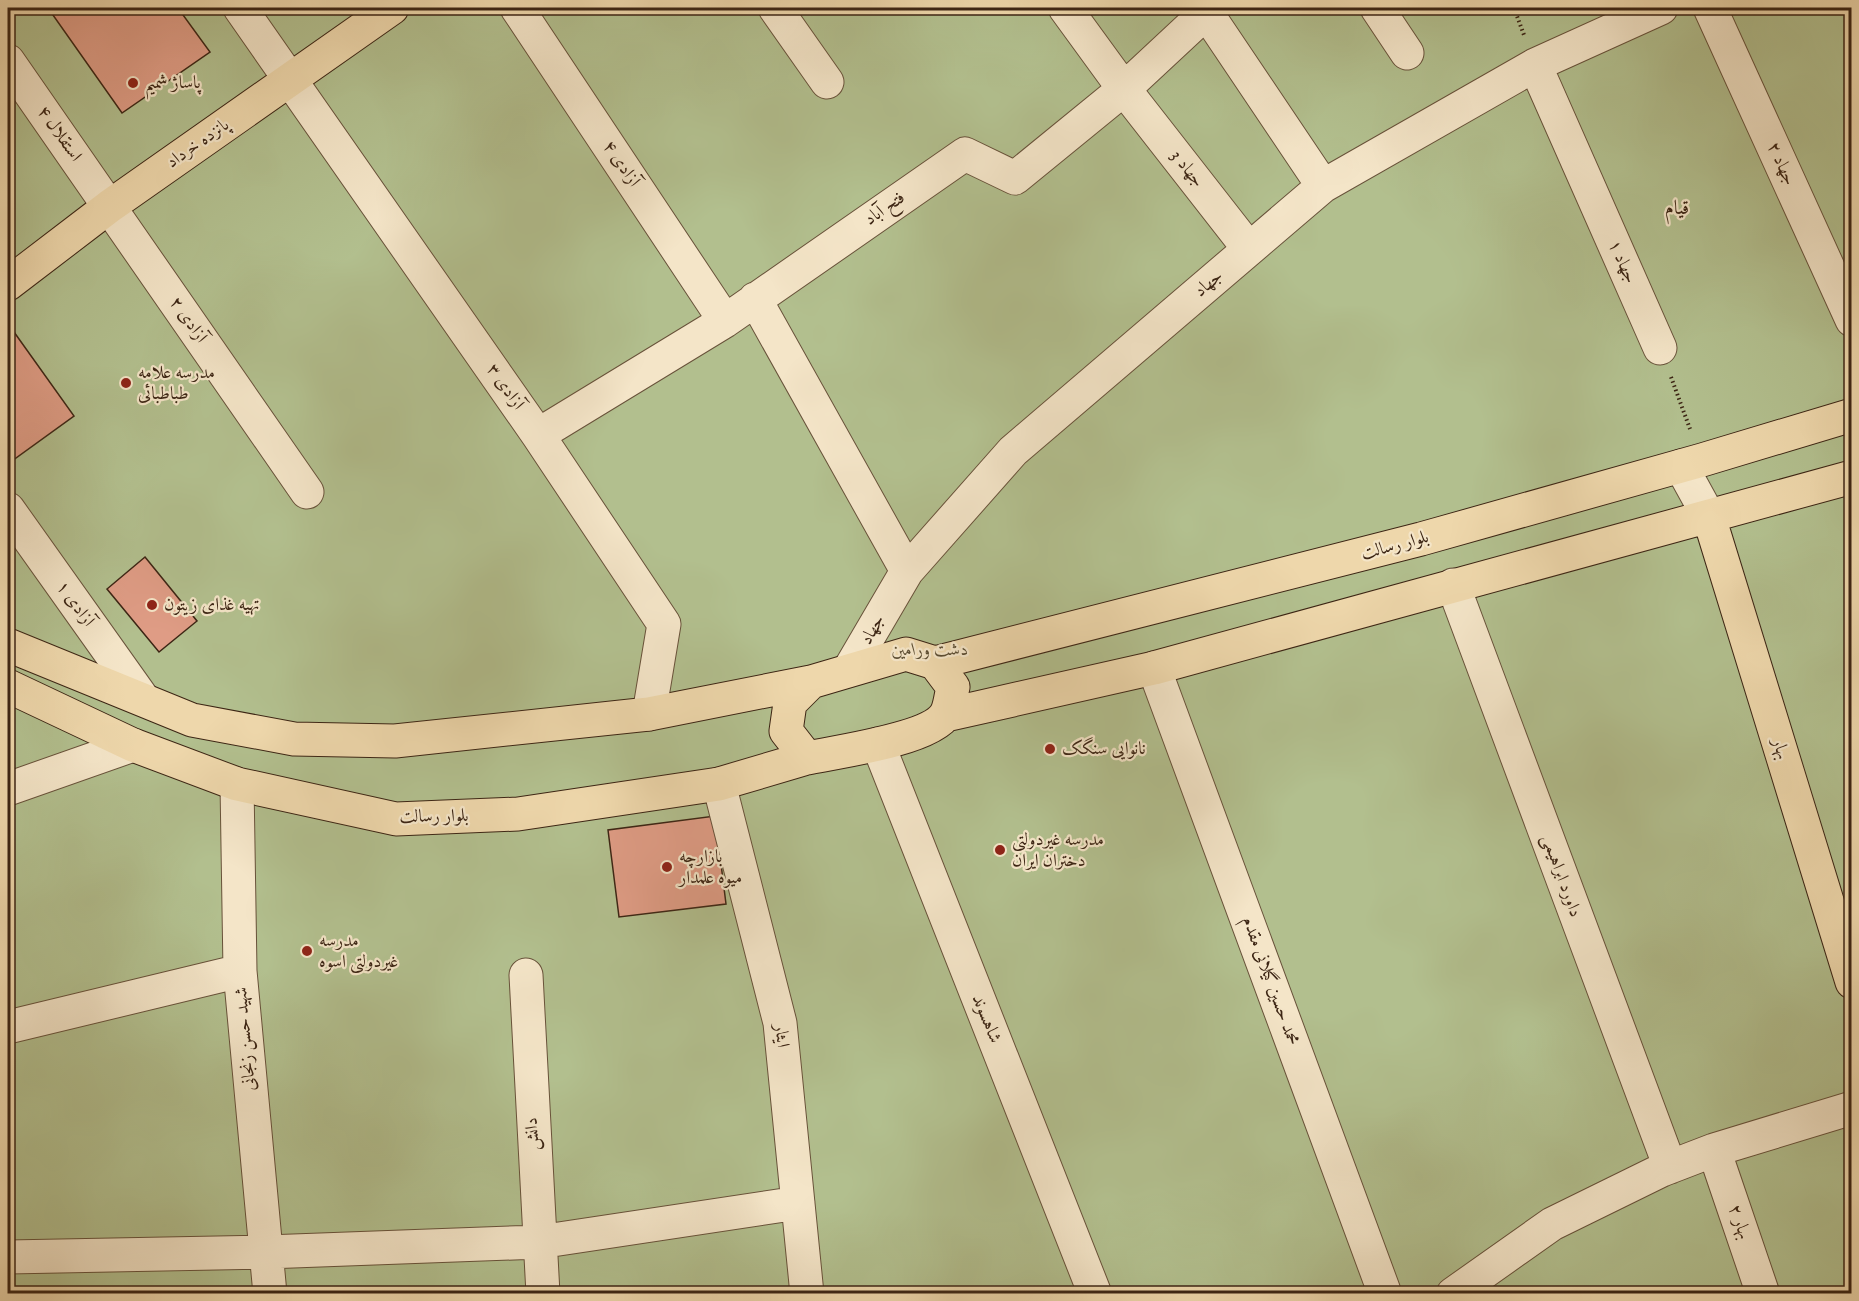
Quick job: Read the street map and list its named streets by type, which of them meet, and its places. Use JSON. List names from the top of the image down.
{
  "streets": {
    "main road": ["پانزده خرداد", "بلوار رسالت", "بهار"],
    "street": [
      "استقلال ۴",
      "آزادی ۴",
      "جهاد ۲",
      "جهاد 3",
      "فتح آباد",
      "جهاد ۱",
      "جهاد",
      "آزادی ۲",
      "آزادی ۳",
      "آزادی ۱",
      "داورد ابراهیمی",
      "محمد حسین گیلانی مقدم",
      "شاهسوند",
      "ایثار",
      "شهید حسن زنجانی",
      "دانش",
      "بهار ۲"
    ]
  },
  "crossings": [
    ["استقلال ۴", "پانزده خرداد"],
    ["استقلال ۴", "آزادی ۲"],
    ["پانزده خرداد", "آزادی ۲"],
    ["پانزده خرداد", "آزادی ۳"],
    ["آزادی ۴", "فتح آباد"],
    ["جهاد 3", "فتح آباد"],
    ["جهاد 3", "جهاد"],
    ["فتح آباد", "آزادی ۳"],
    ["جهاد ۱", "جهاد"],
    ["بلوار رسالت", "شاهسوند"],
    ["بلوار رسالت", "ایثار"],
    ["بلوار رسالت", "شهید حسن زنجانی"]
  ],
  "districts": ["قیام"],
  "parks": ["دشت ورامین"],
  "places": [
    "پاساژ شمیم",
    "مدرسه علامه طباطبائی",
    "تهیه غذای زیتون",
    "نانوایی سنگک",
    "مدرسه غیردولتی دختران ایران",
    "بازارچه میوه علمدار",
    "مدرسه غیردولتی اسوه"
  ]
}
